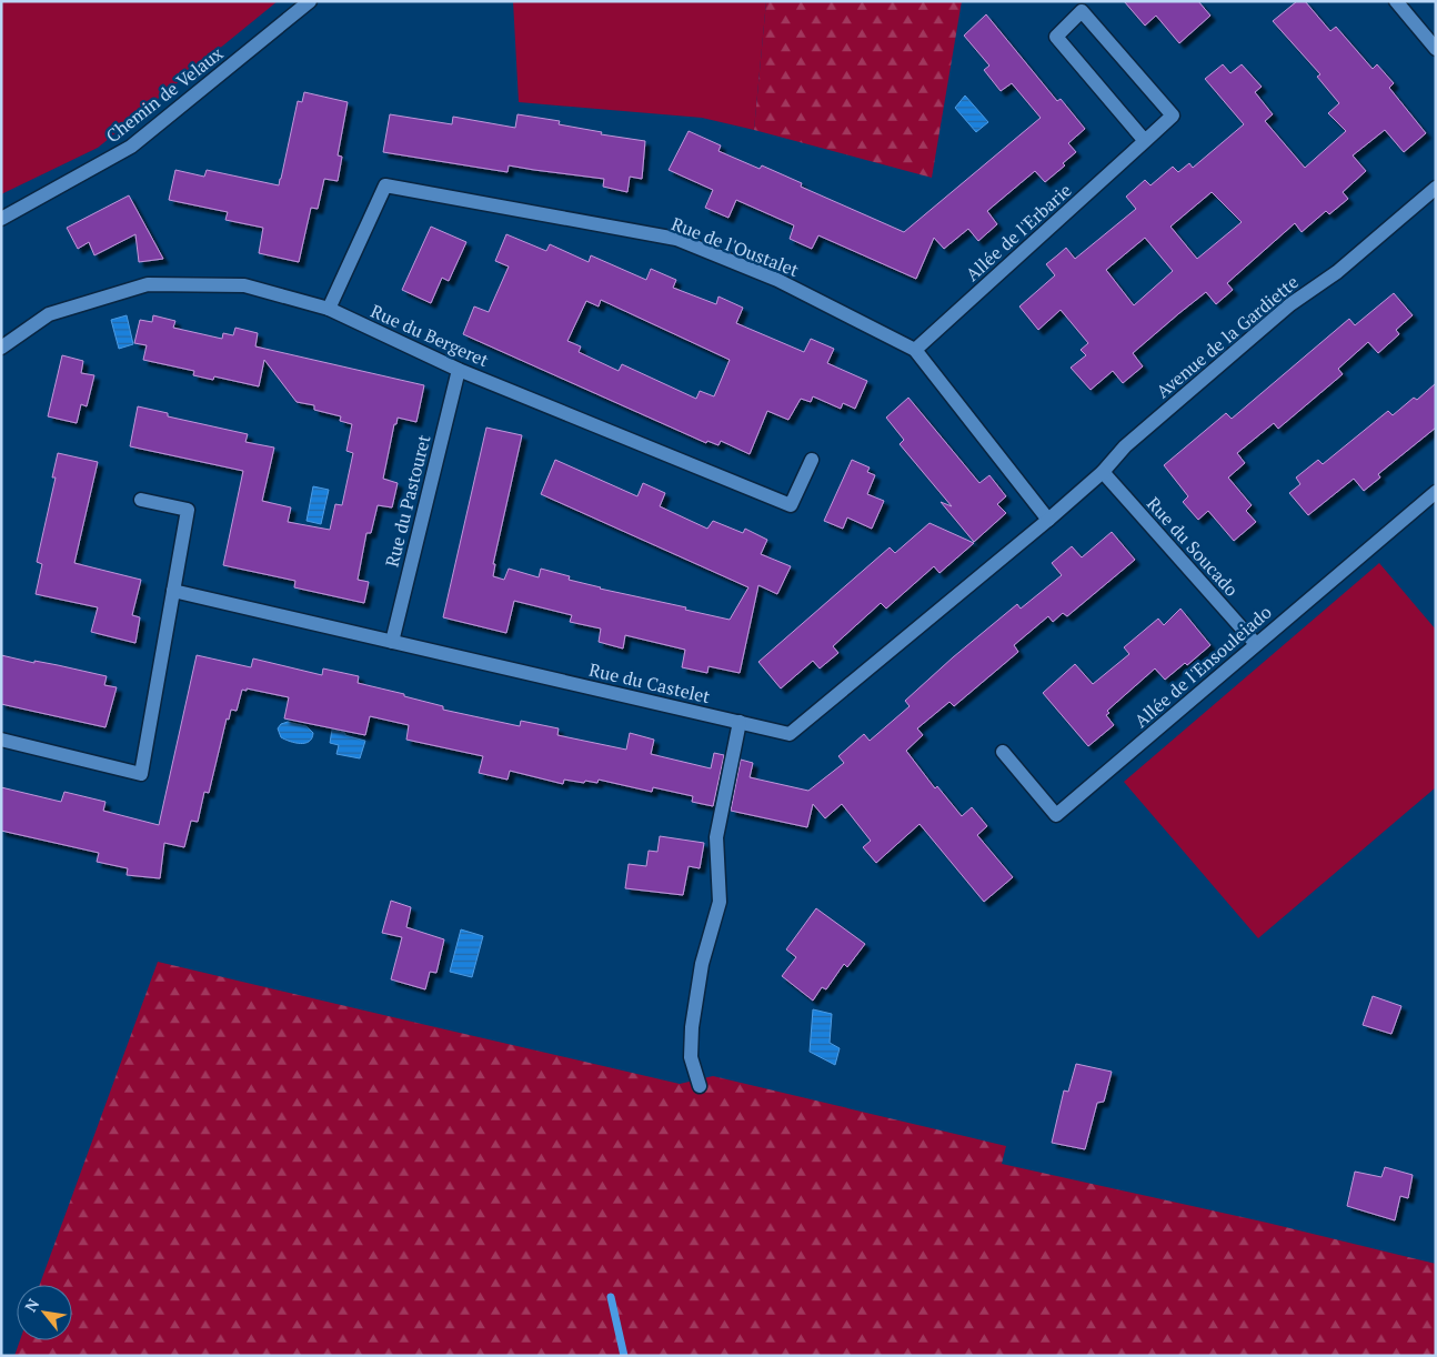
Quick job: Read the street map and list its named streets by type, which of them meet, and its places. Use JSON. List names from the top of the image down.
{
  "streets": {
    "street": [
      "Chemin de Velaux",
      "Allée de l'Erbarie",
      "Rue de l'Oustalet",
      "Rue du Bergeret",
      "Avenue de la Gardiette",
      "Rue du Pastouret",
      "Rue du Soucado",
      "Allée de l'Ensouleiado",
      "Rue du Castelet"
    ]
  },
  "crossings": [
    ["Allée de l'Erbarie", "Rue de l'Oustalet"],
    ["Rue de l'Oustalet", "Rue du Bergeret"],
    ["Rue de l'Oustalet", "Avenue de la Gardiette"],
    ["Rue de l'Oustalet", "Rue du Castelet"],
    ["Rue du Bergeret", "Rue du Pastouret"],
    ["Avenue de la Gardiette", "Rue du Soucado"],
    ["Avenue de la Gardiette", "Rue du Castelet"],
    ["Rue du Pastouret", "Rue du Castelet"],
    ["Rue du Soucado", "Allée de l'Ensouleiado"]
  ],
  "north": "top left"
}
